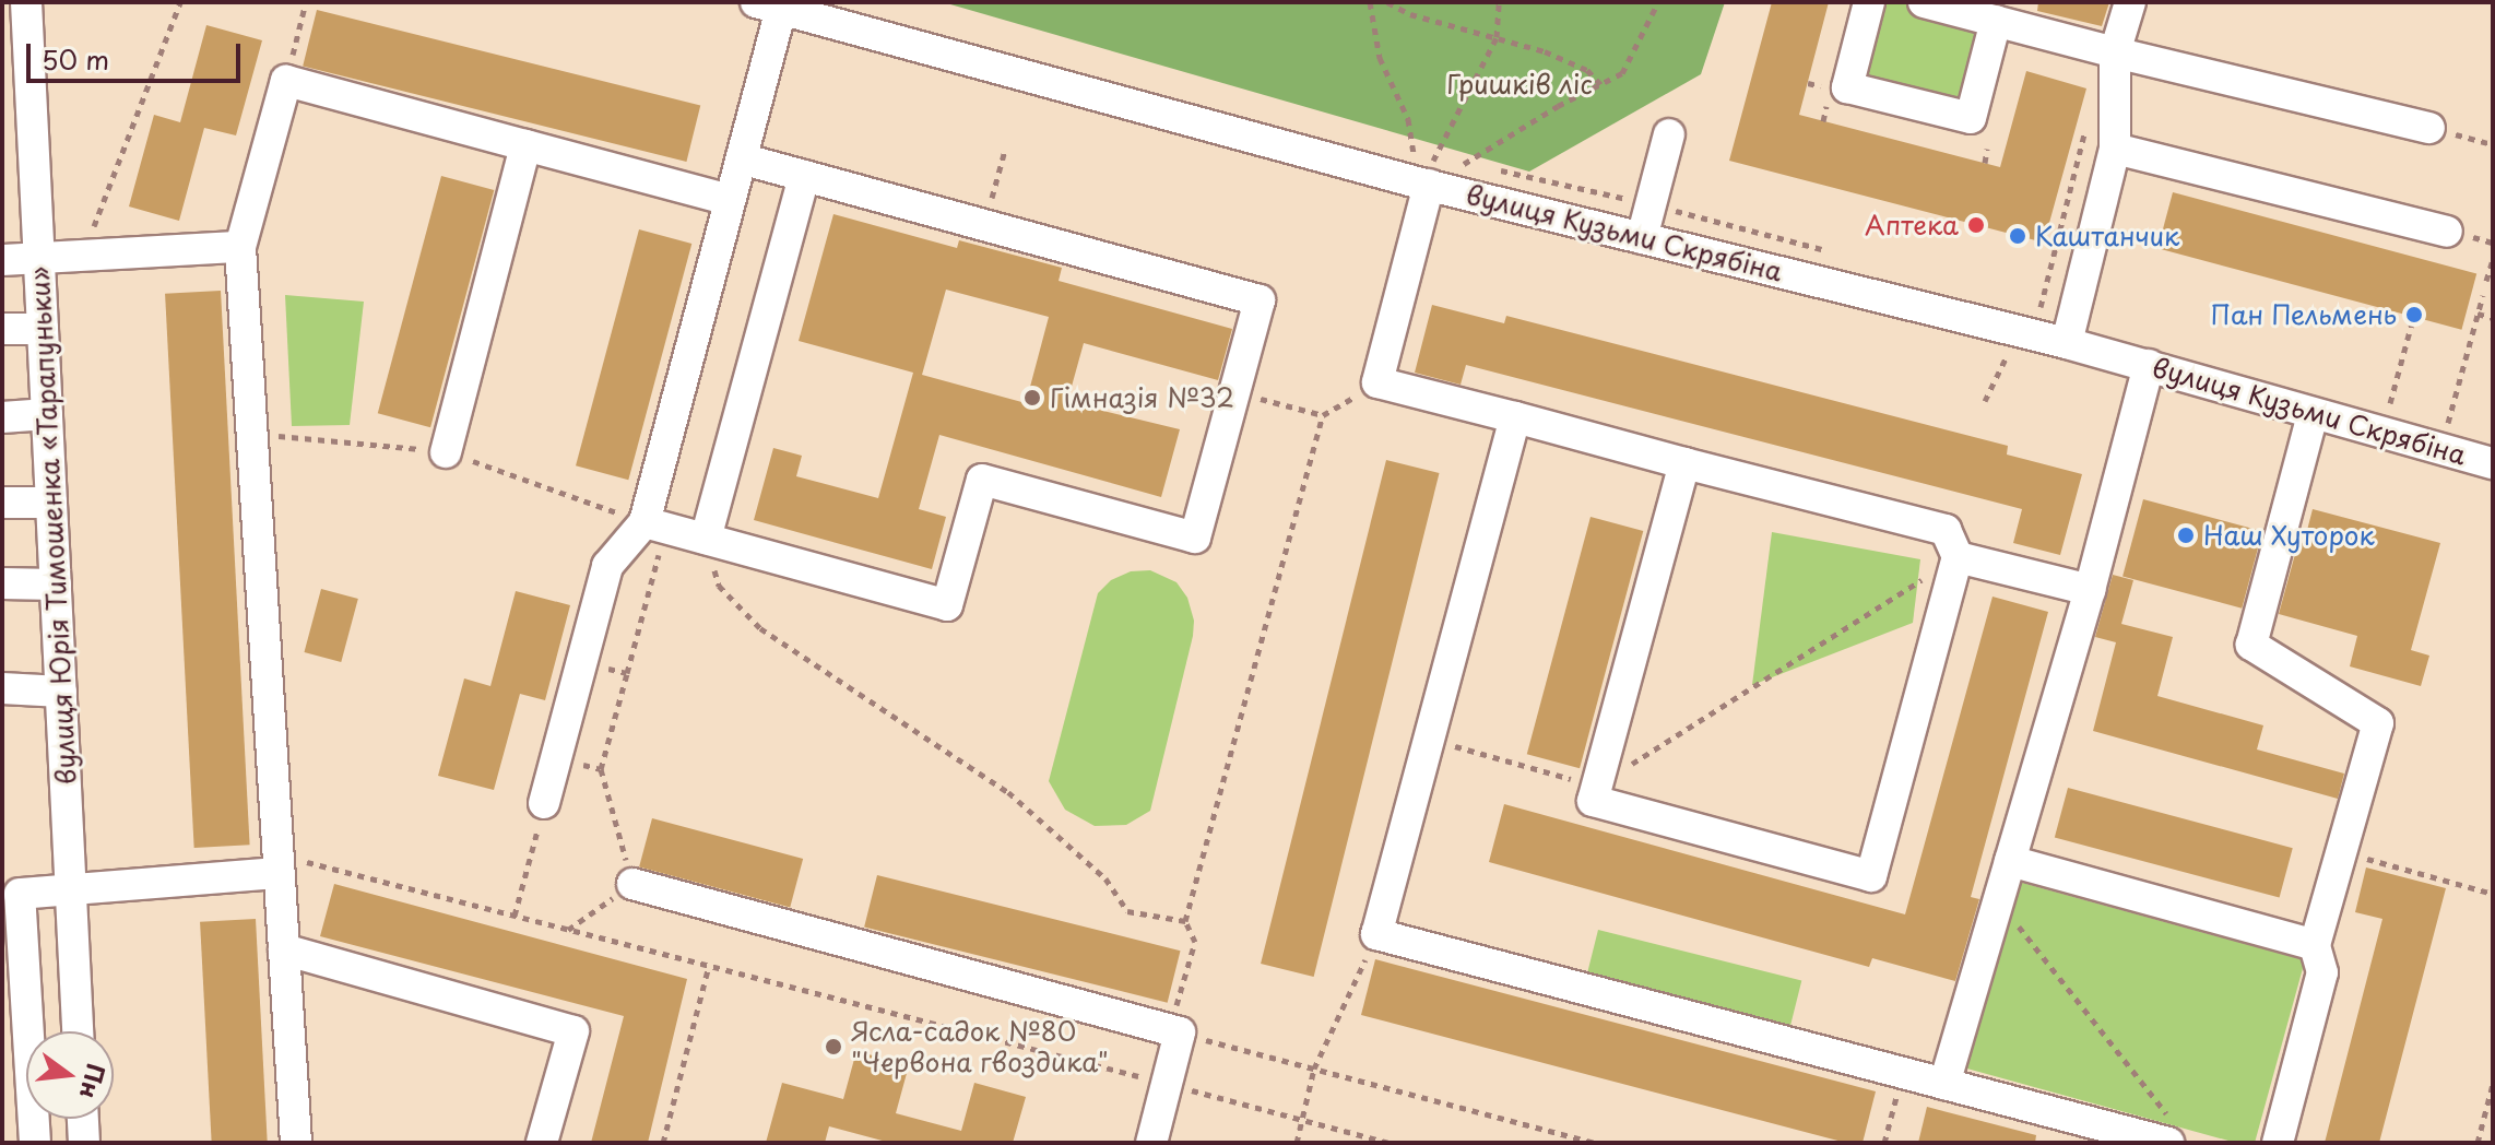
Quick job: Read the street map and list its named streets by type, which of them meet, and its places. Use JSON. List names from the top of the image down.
{
  "streets": {
    "street": ["вулиця Кузьми Скрябіна", "вулиця Юрія Тимошенка «Тарапуньки»"]
  },
  "parks": ["Гришків ліс"],
  "places": [
    "Аптека",
    "Каштанчик",
    "Пан Пельмень",
    "Гімназія №32",
    "Наш Хуторок",
    "Ясла-садок №80 \"Червона гвоздика\""
  ],
  "scale_bar": "50 m",
  "north": "right"
}
